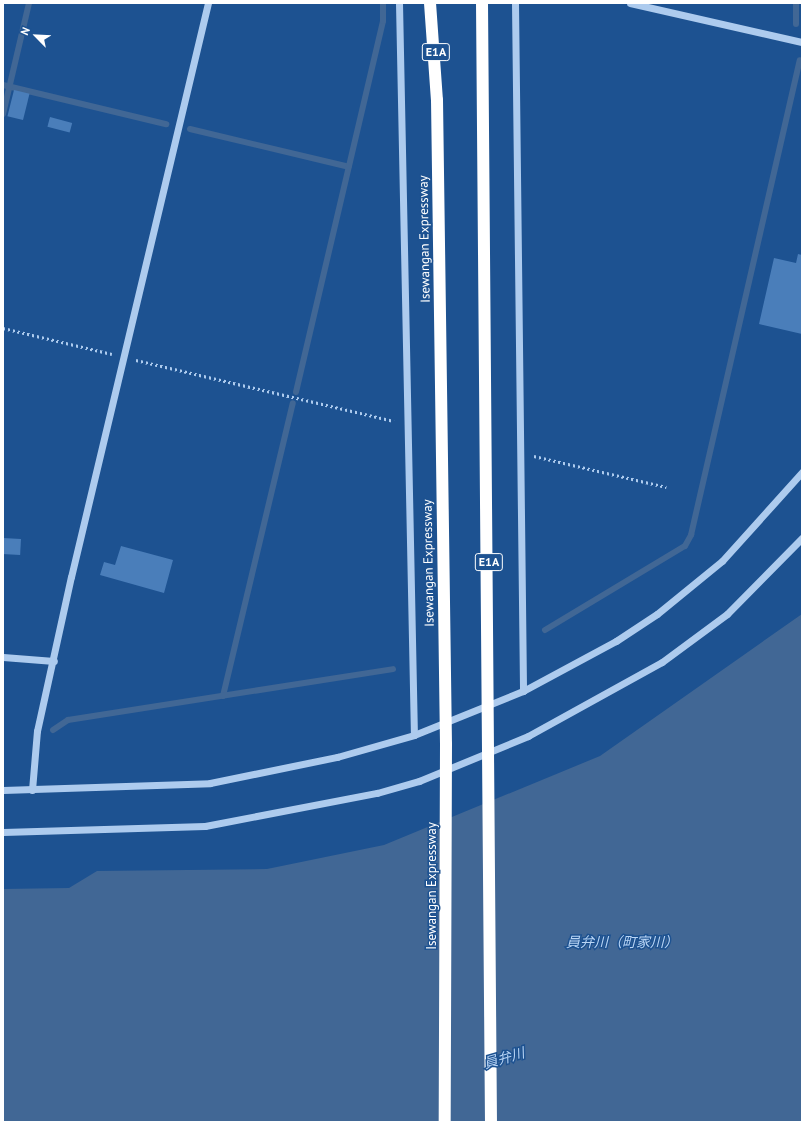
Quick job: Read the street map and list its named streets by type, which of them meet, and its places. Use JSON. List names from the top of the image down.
{
  "streets": {
    "highway": ["E1A", "Isewangan Expressway"]
  },
  "water": ["員弁川（町家川）", "員弁川"],
  "north": "top left"
}
